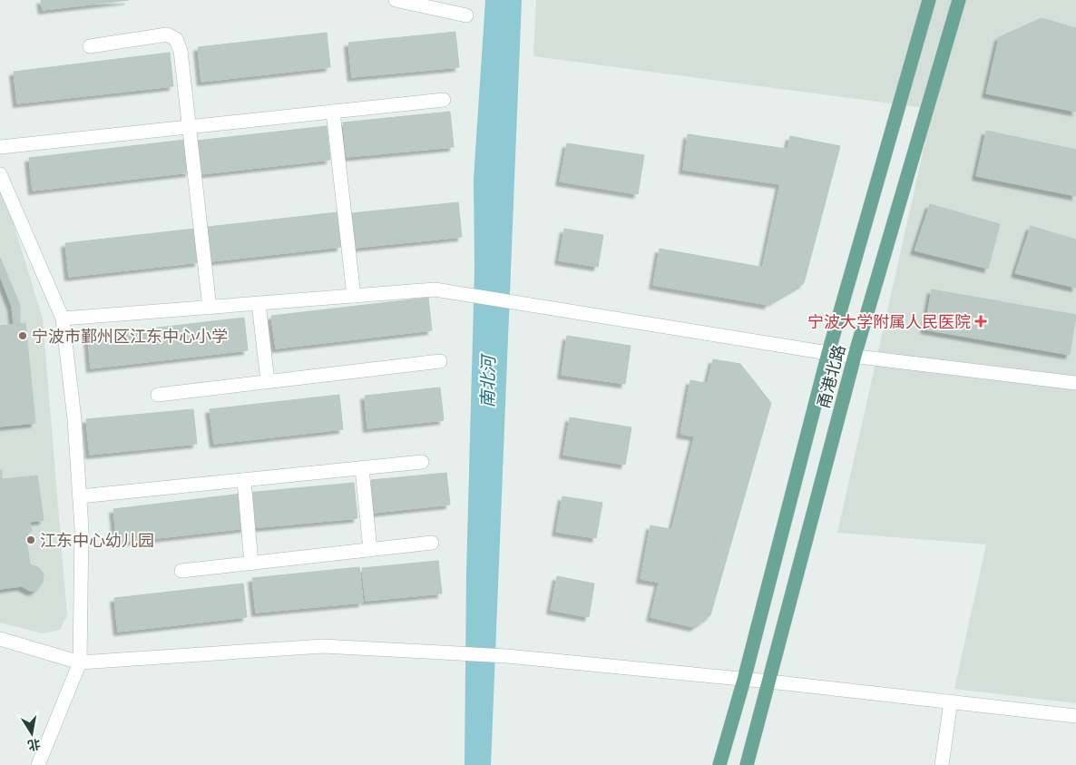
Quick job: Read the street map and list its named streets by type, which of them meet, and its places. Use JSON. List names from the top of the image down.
{
  "streets": {
    "main road": ["甬港北路"]
  },
  "water": ["南北河"],
  "places": {
    "health": ["宁波大学附属人民医院"],
    "other": ["宁波市鄞州区江东中心小学", "江东中心幼儿园"]
  },
  "north": "bottom"
}
